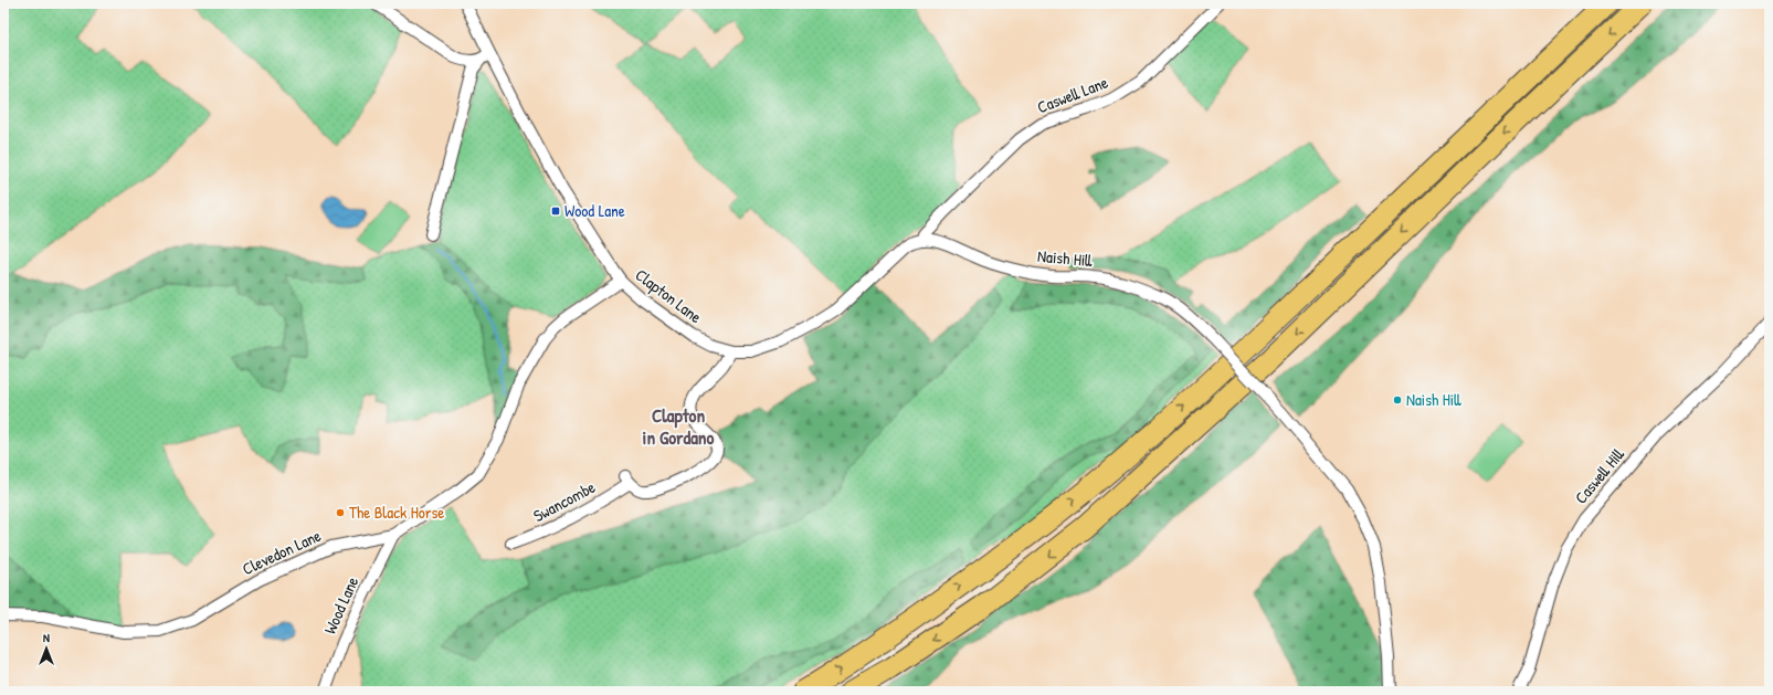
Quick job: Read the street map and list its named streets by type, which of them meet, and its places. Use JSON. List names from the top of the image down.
{
  "streets": {
    "street": [
      "Caswell Lane",
      "Naish Hill",
      "Clapton Lane",
      "Caswell Hill",
      "Swancombe",
      "Clevedon Lane",
      "Wood Lane"
    ]
  },
  "crossings": [
    ["Caswell Lane", "Naish Hill"],
    ["Caswell Lane", "Clapton Lane"],
    ["Naish Hill", "Clapton Lane"],
    ["Clapton Lane", "Swancombe"],
    ["Clapton Lane", "Clevedon Lane"],
    ["Clevedon Lane", "Wood Lane"]
  ],
  "districts": ["Clapton in Gordano"],
  "places": {
    "transit": ["Wood Lane"],
    "other": ["Naish Hill", "The Black Horse"]
  },
  "north": "top"
}
